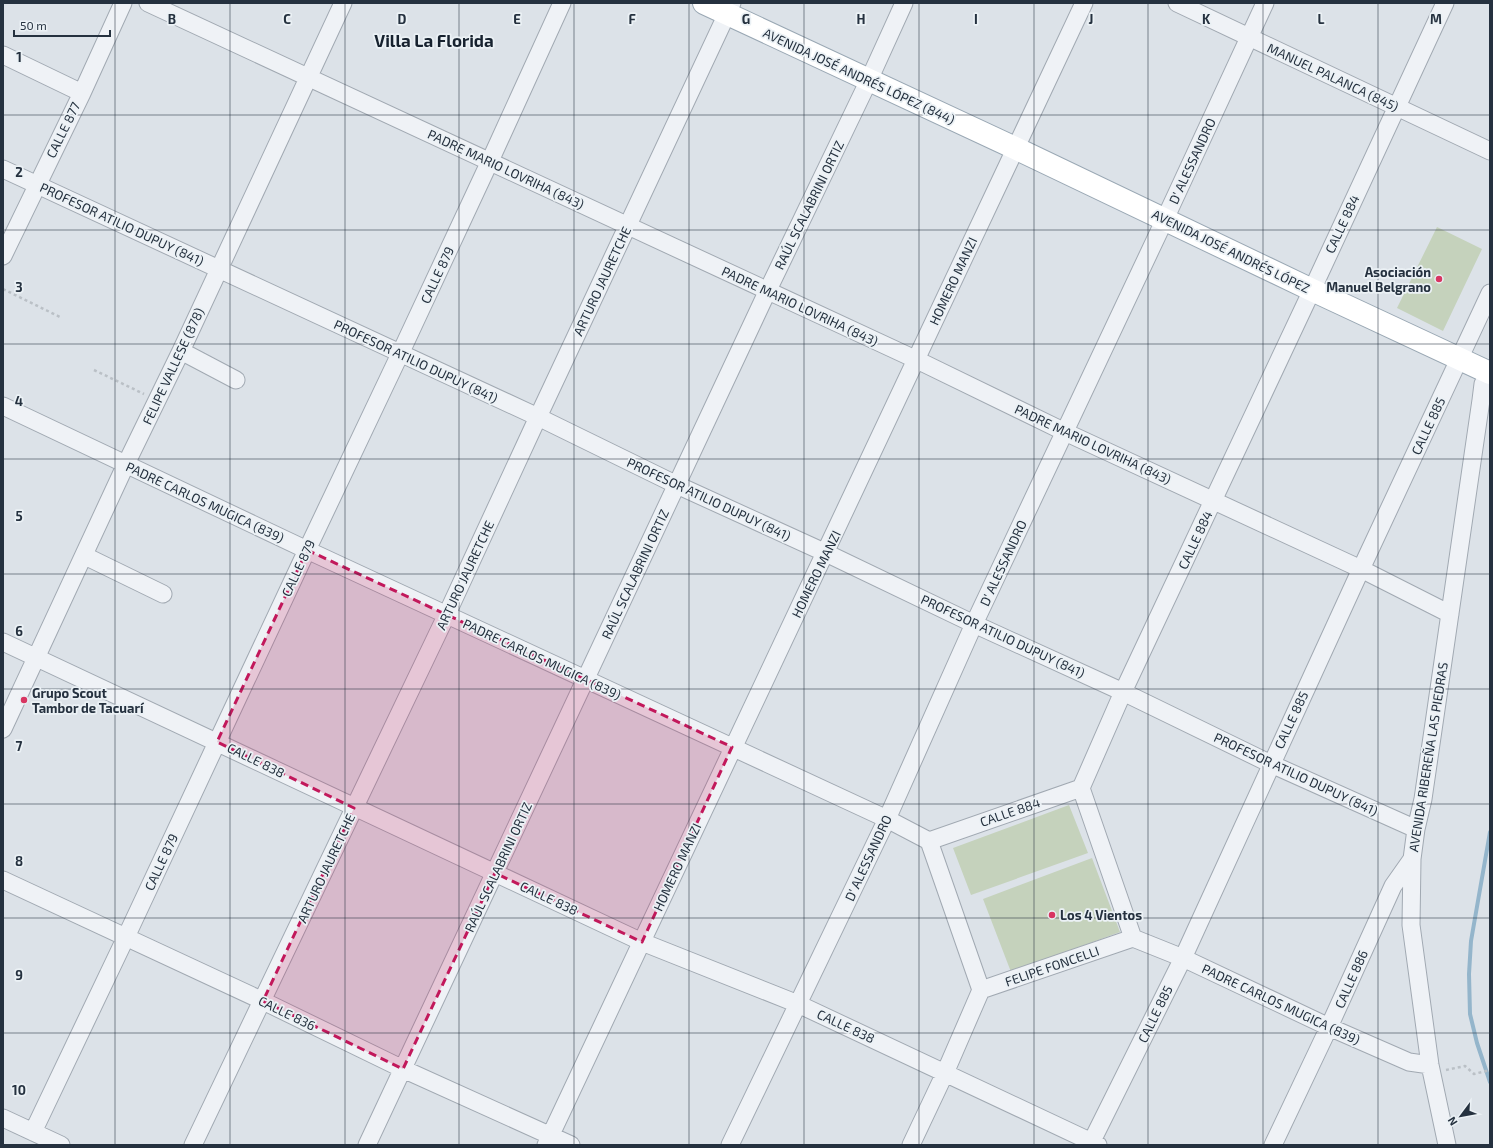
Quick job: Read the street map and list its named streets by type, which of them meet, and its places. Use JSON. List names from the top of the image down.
{
  "streets": {
    "main road": ["AVENIDA JOSÉ ANDRÉS LÓPEZ (844)", "AVENIDA JOSÉ ANDRÉS LÓPEZ"],
    "street": [
      "MANUEL PALANCA (845)",
      "CALLE 877",
      "D' ALESSANDRO",
      "PADRE MARIO LOVRIHA (843)",
      "RAÚL SCALABRINI ORTIZ",
      "PROFESOR ATILIO DUPUY (841)",
      "CALLE 884",
      "CALLE 879",
      "ARTURO JAURETCHE",
      "HOMERO MANZI",
      "FELIPE VALLESE (878)",
      "CALLE 885",
      "PADRE CARLOS MUGICA (839)",
      "AVENIDA RIBEREÑA LAS PIEDRAS",
      "CALLE 838",
      "FELIPE FONCELLI",
      "CALLE 886",
      "CALLE 836"
    ]
  },
  "crossings": [
    ["AVENIDA JOSÉ ANDRÉS LÓPEZ (844)", "RAÚL SCALABRINI ORTIZ"],
    ["AVENIDA JOSÉ ANDRÉS LÓPEZ (844)", "AVENIDA JOSÉ ANDRÉS LÓPEZ"],
    ["AVENIDA JOSÉ ANDRÉS LÓPEZ (844)", "ARTURO JAURETCHE"],
    ["AVENIDA JOSÉ ANDRÉS LÓPEZ (844)", "HOMERO MANZI"],
    ["MANUEL PALANCA (845)", "D' ALESSANDRO"],
    ["MANUEL PALANCA (845)", "CALLE 884"],
    ["CALLE 877", "PROFESOR ATILIO DUPUY (841)"],
    ["D' ALESSANDRO", "PADRE MARIO LOVRIHA (843)"],
    ["D' ALESSANDRO", "PROFESOR ATILIO DUPUY (841)"],
    ["D' ALESSANDRO", "AVENIDA JOSÉ ANDRÉS LÓPEZ"],
    ["D' ALESSANDRO", "PADRE CARLOS MUGICA (839)"],
    ["D' ALESSANDRO", "CALLE 838"],
    ["PADRE MARIO LOVRIHA (843)", "RAÚL SCALABRINI ORTIZ"],
    ["PADRE MARIO LOVRIHA (843)", "CALLE 884"],
    ["PADRE MARIO LOVRIHA (843)", "CALLE 879"],
    ["PADRE MARIO LOVRIHA (843)", "ARTURO JAURETCHE"],
    ["PADRE MARIO LOVRIHA (843)", "HOMERO MANZI"],
    ["PADRE MARIO LOVRIHA (843)", "FELIPE VALLESE (878)"],
    ["PADRE MARIO LOVRIHA (843)", "CALLE 885"],
    ["PADRE MARIO LOVRIHA (843)", "AVENIDA RIBEREÑA LAS PIEDRAS"],
    ["RAÚL SCALABRINI ORTIZ", "PROFESOR ATILIO DUPUY (841)"],
    ["RAÚL SCALABRINI ORTIZ", "PADRE CARLOS MUGICA (839)"],
    ["RAÚL SCALABRINI ORTIZ", "CALLE 838"],
    ["RAÚL SCALABRINI ORTIZ", "CALLE 836"],
    ["PROFESOR ATILIO DUPUY (841)", "CALLE 884"],
    ["PROFESOR ATILIO DUPUY (841)", "CALLE 879"],
    ["PROFESOR ATILIO DUPUY (841)", "ARTURO JAURETCHE"],
    ["PROFESOR ATILIO DUPUY (841)", "HOMERO MANZI"],
    ["PROFESOR ATILIO DUPUY (841)", "FELIPE VALLESE (878)"],
    ["PROFESOR ATILIO DUPUY (841)", "CALLE 885"],
    ["PROFESOR ATILIO DUPUY (841)", "AVENIDA RIBEREÑA LAS PIEDRAS"],
    ["CALLE 884", "AVENIDA JOSÉ ANDRÉS LÓPEZ"],
    ["CALLE 884", "PADRE CARLOS MUGICA (839)"],
    ["AVENIDA JOSÉ ANDRÉS LÓPEZ", "HOMERO MANZI"],
    ["AVENIDA JOSÉ ANDRÉS LÓPEZ", "CALLE 885"],
    ["AVENIDA JOSÉ ANDRÉS LÓPEZ", "AVENIDA RIBEREÑA LAS PIEDRAS"],
    ["CALLE 879", "PADRE CARLOS MUGICA (839)"],
    ["CALLE 879", "CALLE 838"],
    ["CALLE 879", "CALLE 836"],
    ["ARTURO JAURETCHE", "PADRE CARLOS MUGICA (839)"],
    ["ARTURO JAURETCHE", "CALLE 838"],
    ["ARTURO JAURETCHE", "CALLE 836"],
    ["HOMERO MANZI", "PADRE CARLOS MUGICA (839)"],
    ["HOMERO MANZI", "CALLE 838"],
    ["HOMERO MANZI", "CALLE 836"],
    ["FELIPE VALLESE (878)", "PADRE CARLOS MUGICA (839)"],
    ["FELIPE VALLESE (878)", "CALLE 838"],
    ["CALLE 885", "PADRE CARLOS MUGICA (839)"],
    ["CALLE 885", "CALLE 838"],
    ["PADRE CARLOS MUGICA (839)", "AVENIDA RIBEREÑA LAS PIEDRAS"],
    ["PADRE CARLOS MUGICA (839)", "FELIPE FONCELLI"],
    ["PADRE CARLOS MUGICA (839)", "CALLE 886"],
    ["AVENIDA RIBEREÑA LAS PIEDRAS", "CALLE 886"]
  ],
  "districts": ["Villa La Florida"],
  "places": ["Asociación Manuel Belgrano", "Grupo Scout Tambor de Tacuarí", "Los 4 Vientos"],
  "scale_bar": "50 m",
  "north": "bottom left",
  "grid": {
    "columns": [
      "B",
      "C",
      "D",
      "E",
      "F",
      "G",
      "H",
      "I",
      "J",
      "K",
      "L",
      "M"
    ],
    "rows": [
      "1",
      "2",
      "3",
      "4",
      "5",
      "6",
      "7",
      "8",
      "9",
      "10"
    ]
  }
}
